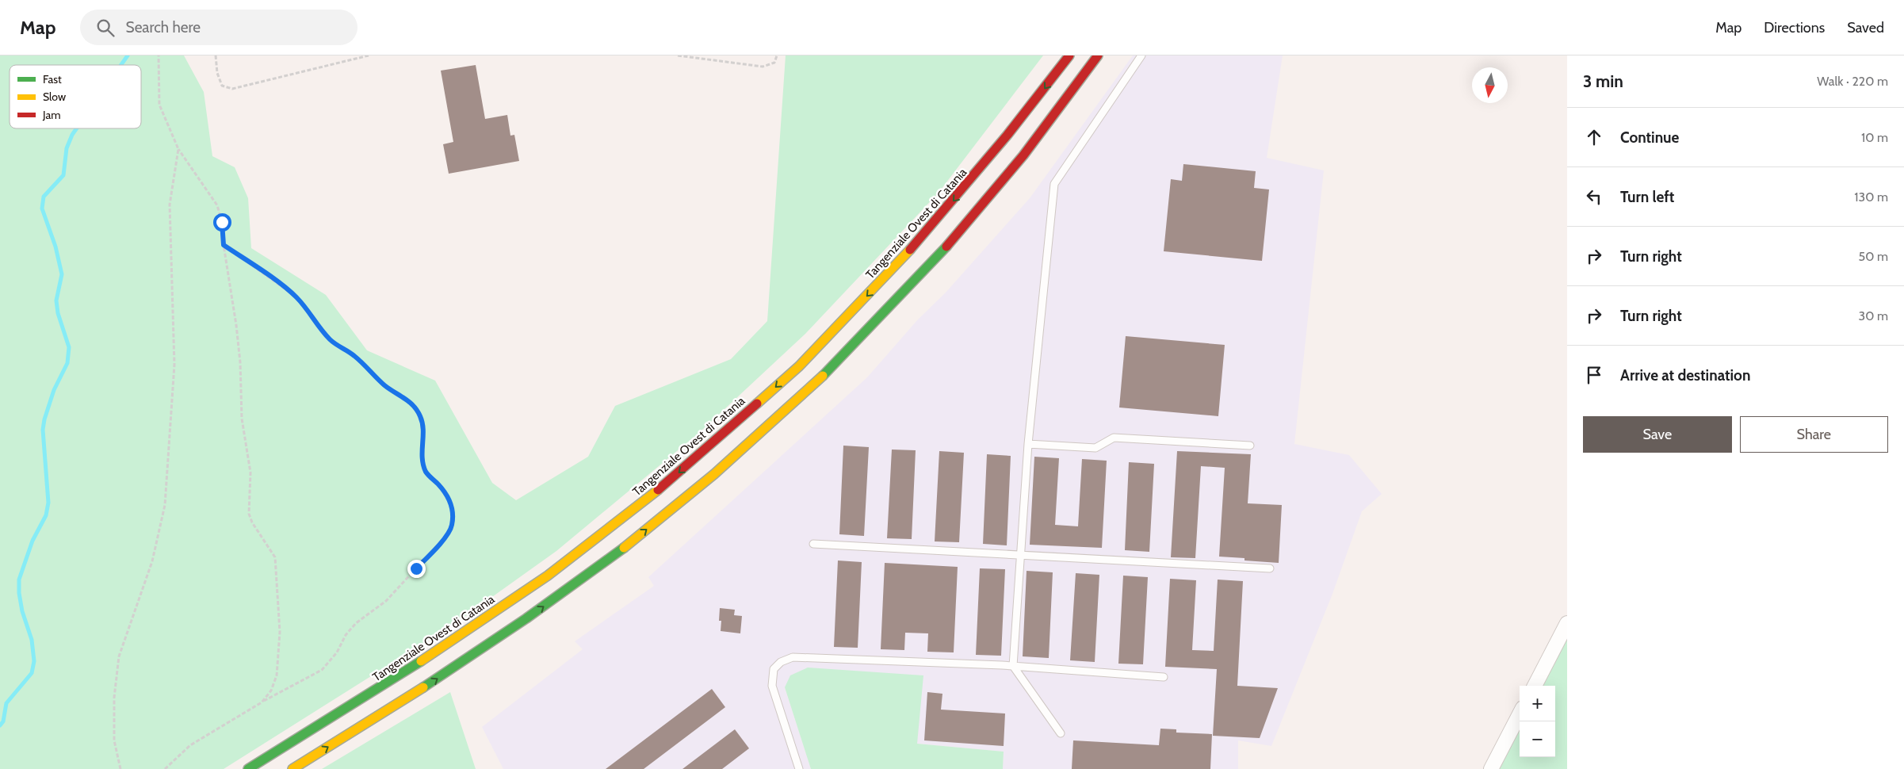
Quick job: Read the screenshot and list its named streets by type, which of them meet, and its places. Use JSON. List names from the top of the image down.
{
  "streets": {
    "highway": ["Tangenziale Ovest di Catania"]
  },
  "legend": ["Fast", "Slow", "Jam"],
  "north": "bottom",
  "page": {
    "header": "Map",
    "search": "Search here",
    "nav": ["Map", "Directions", "Saved"],
    "heading": ["3 min", "Walk · 220 m"],
    "list": [
      ["Continue", "10 m"],
      ["Turn left", "130 m"],
      ["Turn right", "50 m"],
      ["Turn right", "30 m"],
      "Arrive at destination"
    ],
    "buttons": ["Save", "Share"],
    "map_buttons": ["+", "−"]
  }
}
